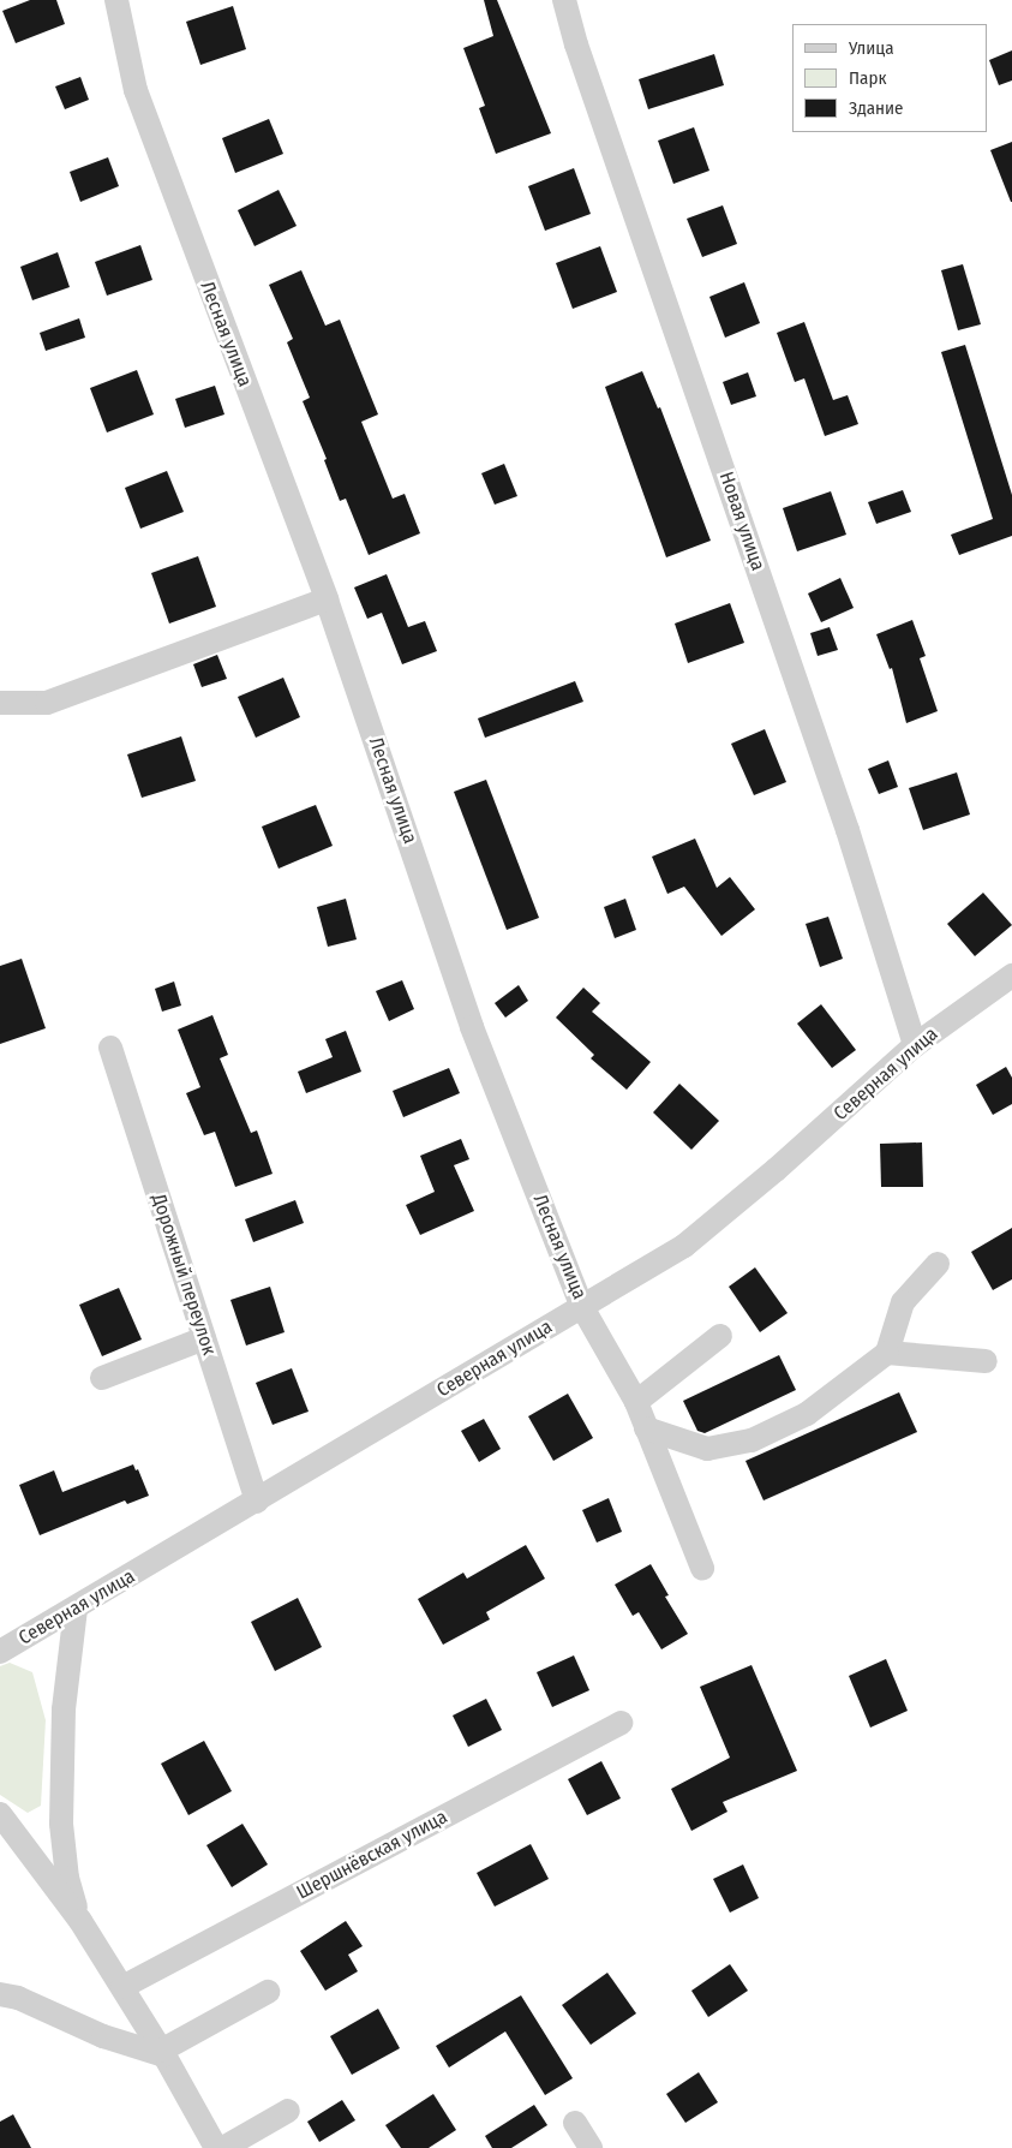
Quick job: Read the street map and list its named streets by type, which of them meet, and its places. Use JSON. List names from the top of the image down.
{
  "streets": {
    "street": [
      "Лесная улица",
      "Новая улица",
      "Северная улица",
      "Дорожный переулок",
      "Шершнёвская улица"
    ]
  },
  "crossings": [
    ["Лесная улица", "Северная улица"],
    ["Новая улица", "Северная улица"],
    ["Северная улица", "Дорожный переулок"]
  ],
  "legend": ["Улица", "Парк", "Здание"]
}
